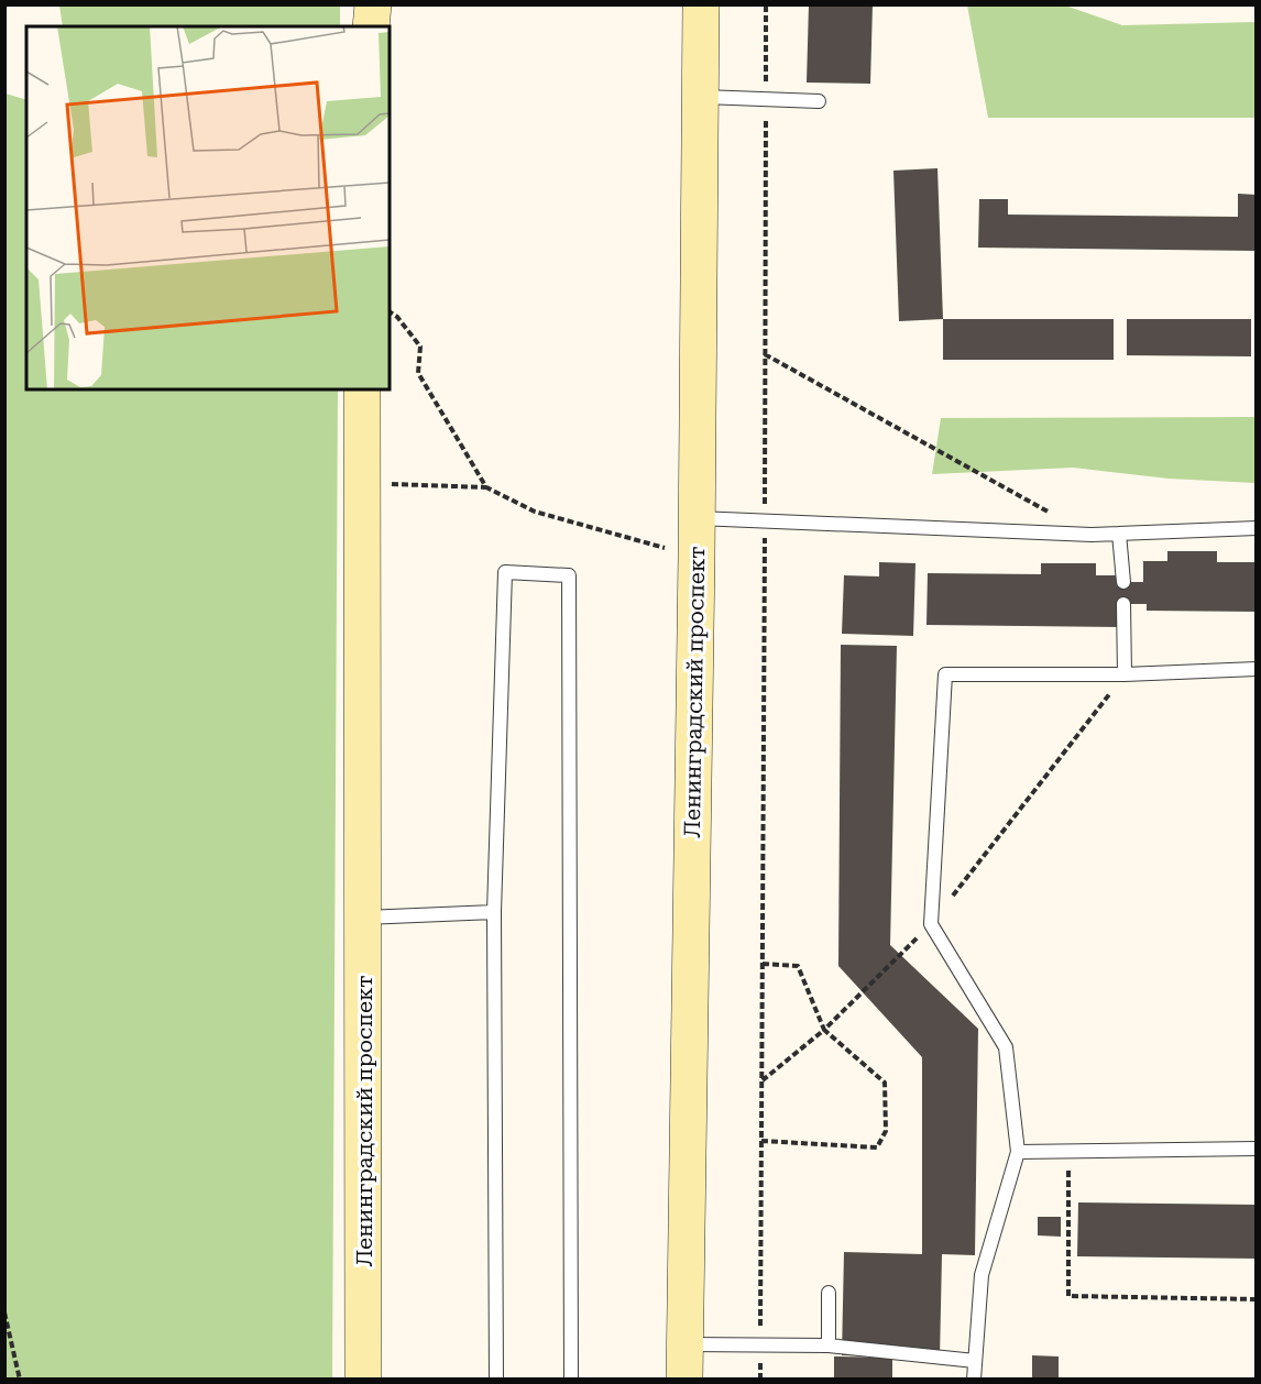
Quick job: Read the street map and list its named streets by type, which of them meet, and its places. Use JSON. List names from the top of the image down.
{
  "streets": {
    "main road": ["Ленинградский проспект"]
  }
}
